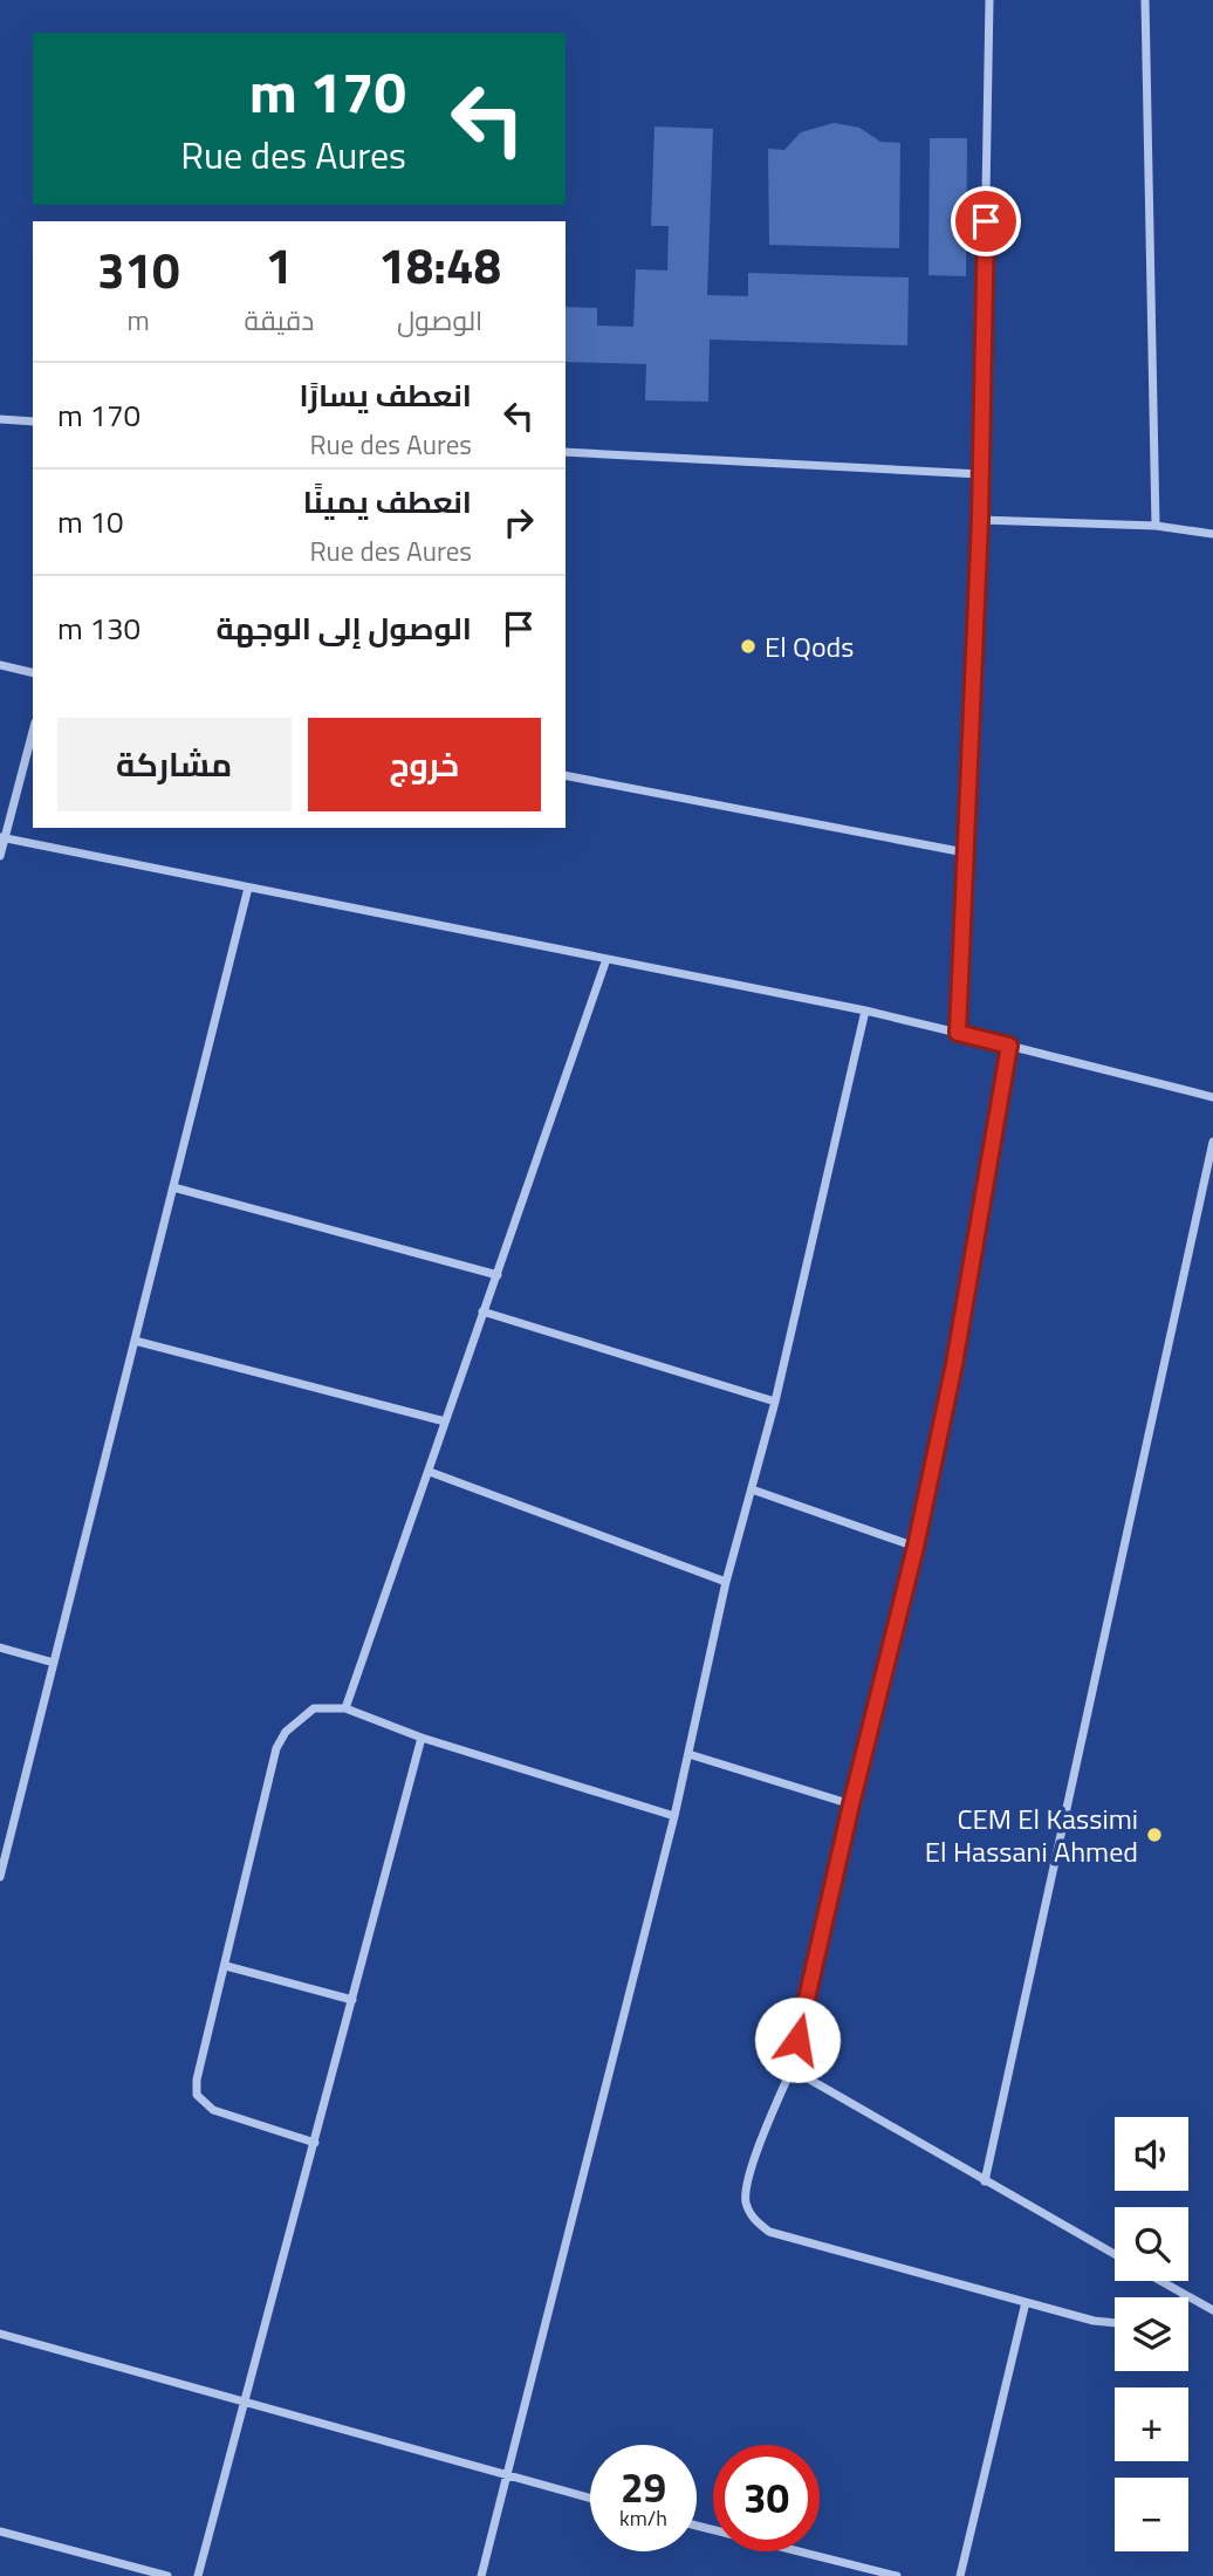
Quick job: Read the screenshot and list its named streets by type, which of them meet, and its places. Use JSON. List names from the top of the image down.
{
  "places": ["El Qods", "CEM El Kassimi El Hassani Ahmed"],
  "page": {
    "turn": ["170 m", "Rue des Aures"],
    "eta": [
      "18:48",
      "الوصول",
      "1",
      "دقيقة",
      "310",
      "m"
    ],
    "list": [
      {
        "name": "انعطف يسارًا",
        "note": "Rue des Aures",
        "value": "170 m"
      },
      {
        "name": "انعطف يمينًا",
        "note": "Rue des Aures",
        "value": "10 m"
      },
      {
        "name": "الوصول إلى الوجهة",
        "value": "130 m"
      }
    ],
    "buttons": ["خروج", "مشاركة"],
    "map_buttons": ["+", "−"],
    "speed": "29 km/h",
    "limit": "30"
  }
}
